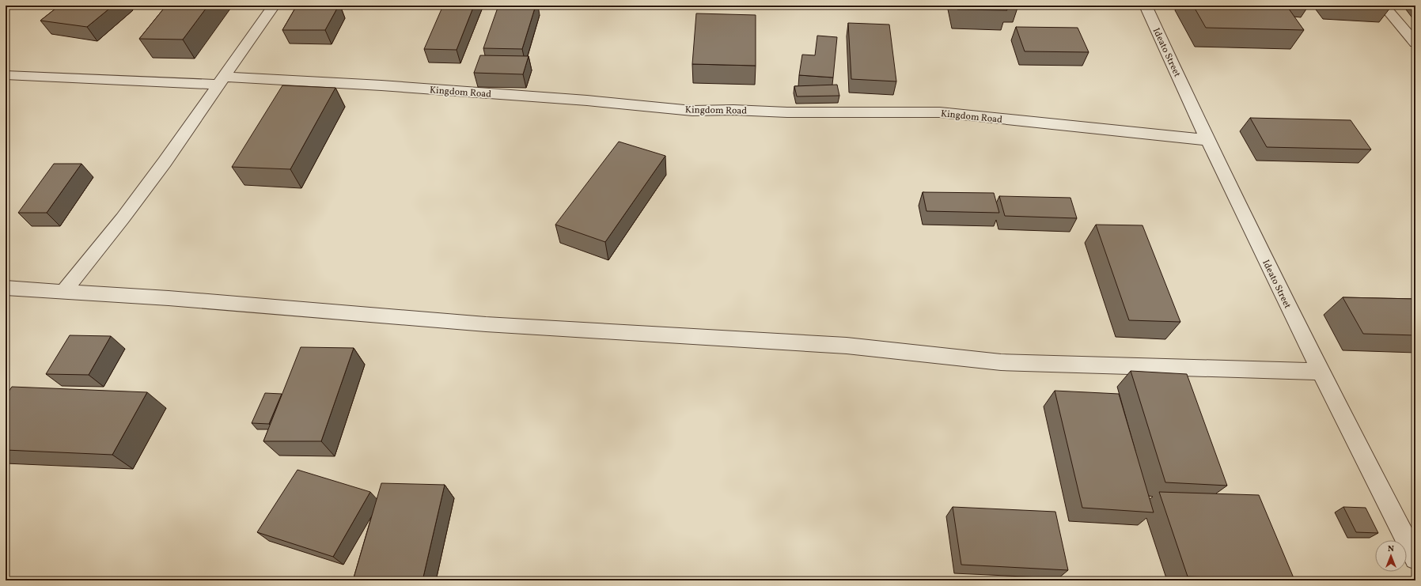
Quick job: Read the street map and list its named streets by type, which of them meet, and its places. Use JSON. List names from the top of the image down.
{
  "streets": {
    "street": ["Ideato Street", "Kingdom Road"]
  },
  "crossings": [
    ["Ideato Street", "Kingdom Road"]
  ],
  "north": "top"
}
